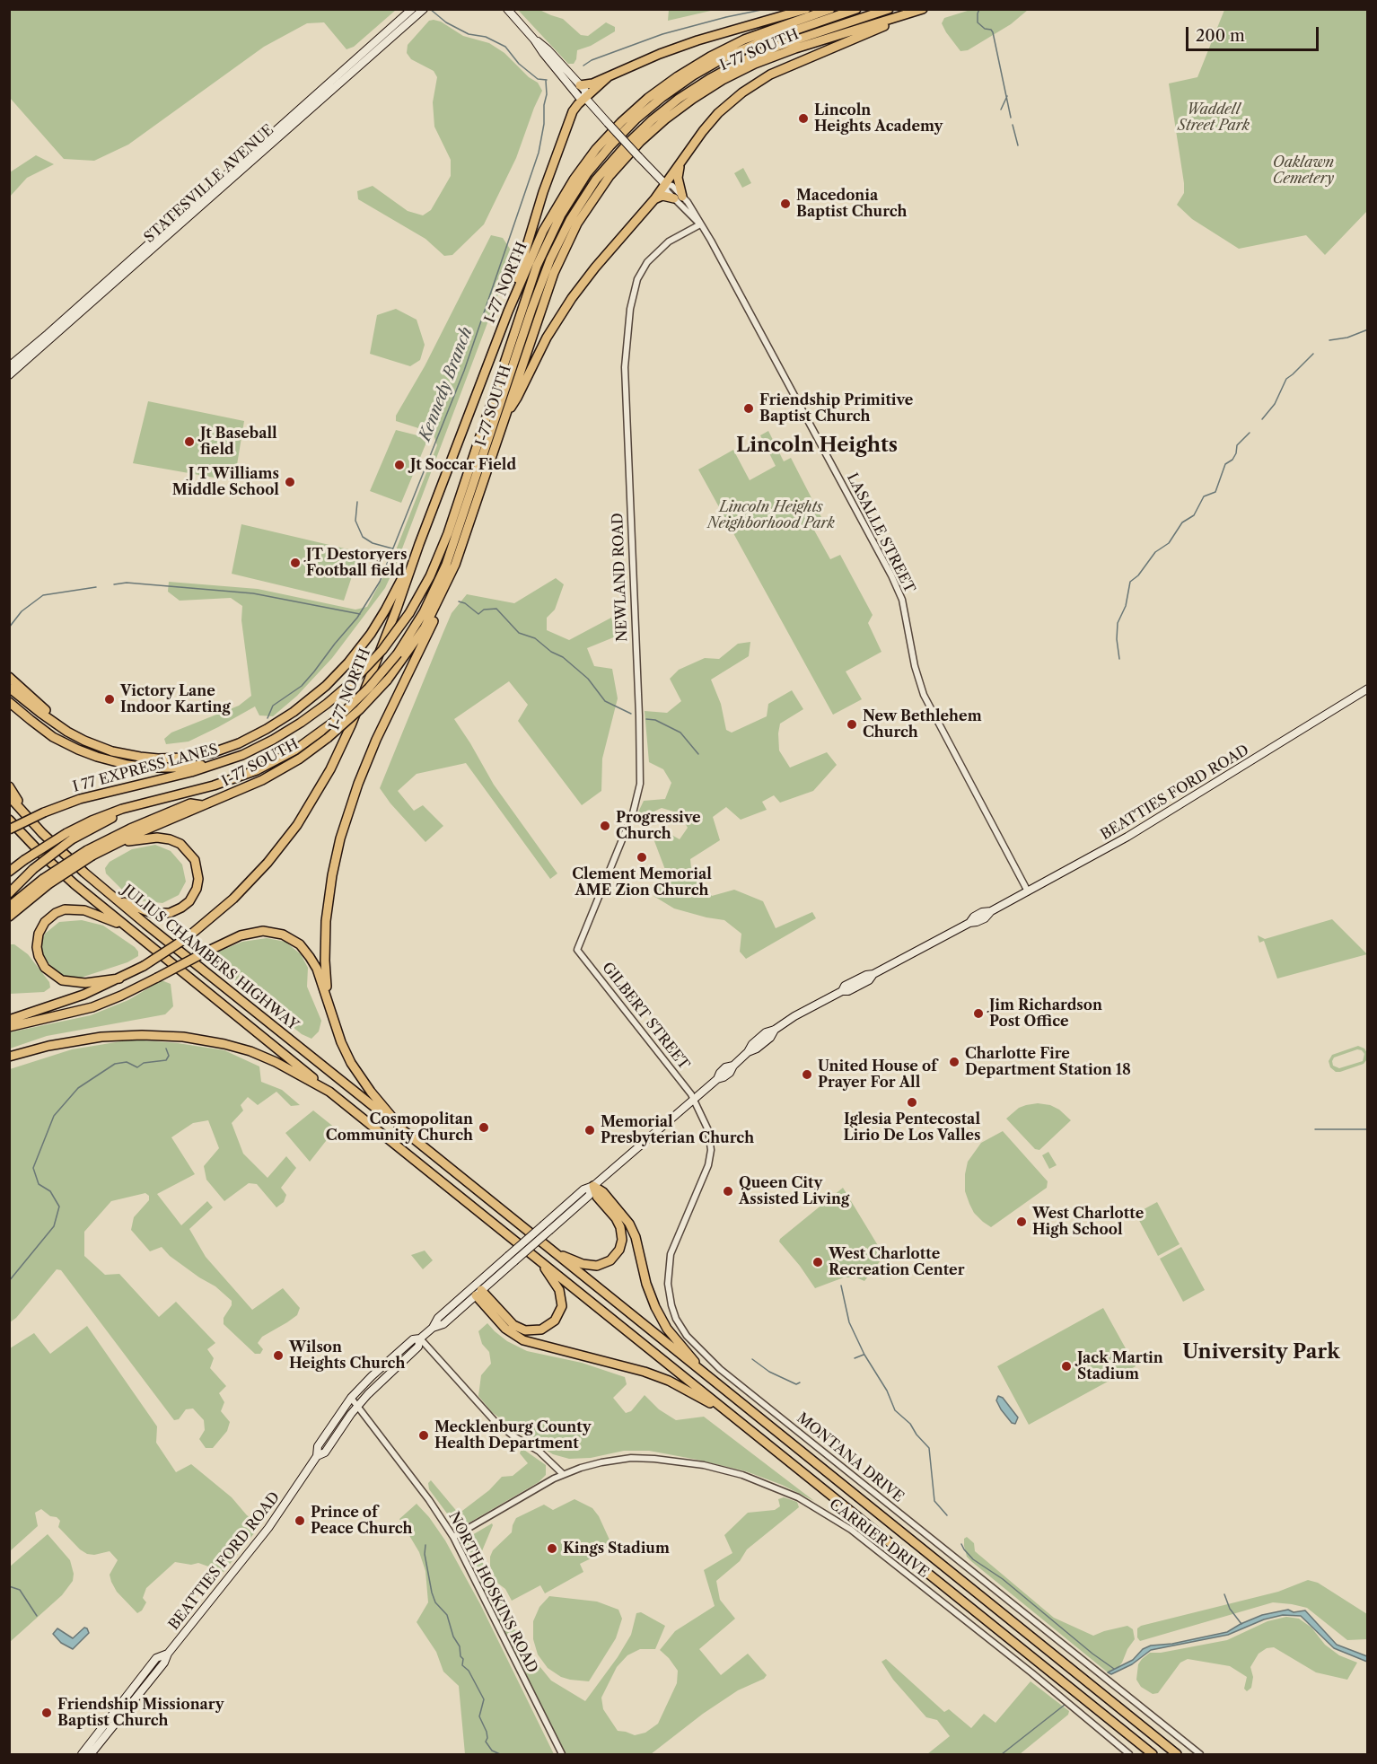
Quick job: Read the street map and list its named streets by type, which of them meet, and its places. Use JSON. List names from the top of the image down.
{
  "streets": {
    "highway": [
      "I-77 SOUTH",
      "I-77 NORTH",
      "I 77 EXPRESS LANES",
      "JULIUS CHAMBERS HIGHWAY"
    ],
    "main road": ["STATESVILLE AVENUE", "LASALLE STREET", "BEATTIES FORD ROAD"],
    "street": [
      "NEWLAND ROAD",
      "GILBERT STREET",
      "MONTANA DRIVE",
      "CARRIER DRIVE",
      "NORTH HOSKINS ROAD"
    ]
  },
  "crossings": [
    ["LASALLE STREET", "NEWLAND ROAD"],
    ["LASALLE STREET", "BEATTIES FORD ROAD"],
    ["NEWLAND ROAD", "GILBERT STREET"],
    ["BEATTIES FORD ROAD", "GILBERT STREET"],
    ["BEATTIES FORD ROAD", "MONTANA DRIVE"],
    ["BEATTIES FORD ROAD", "NORTH HOSKINS ROAD"],
    ["GILBERT STREET", "MONTANA DRIVE"],
    ["CARRIER DRIVE", "NORTH HOSKINS ROAD"]
  ],
  "districts": ["Lincoln Heights", "University Park"],
  "water": ["Kennedy Branch"],
  "parks": ["Waddell Street Park", "Oaklawn Cemetery", "Lincoln Heights Neighborhood Park"],
  "places": [
    "Lincoln Heights Academy",
    "Macedonia Baptist Church",
    "Friendship Primitive Baptist Church",
    "Jt Baseball field",
    "Jt Soccar Field",
    "J T Williams Middle School",
    "JT Destoryers Football field",
    "Victory Lane Indoor Karting",
    "New Bethlehem Church",
    "Progressive Church",
    "Clement Memorial AME Zion Church",
    "Jim Richardson Post Office",
    "Charlotte Fire Department Station 18",
    "United House of Prayer For All",
    "Iglesia Pentecostal Lirio De Los Valles",
    "Cosmopolitan Community Church",
    "Memorial Presbyterian Church",
    "Queen City Assisted Living",
    "West Charlotte High School",
    "West Charlotte Recreation Center",
    "Wilson Heights Church",
    "Jack Martin Stadium",
    "Mecklenburg County Health Department",
    "Prince of Peace Church",
    "Kings Stadium",
    "Friendship Missionary Baptist Church"
  ],
  "scale_bar": "200 m"
}
